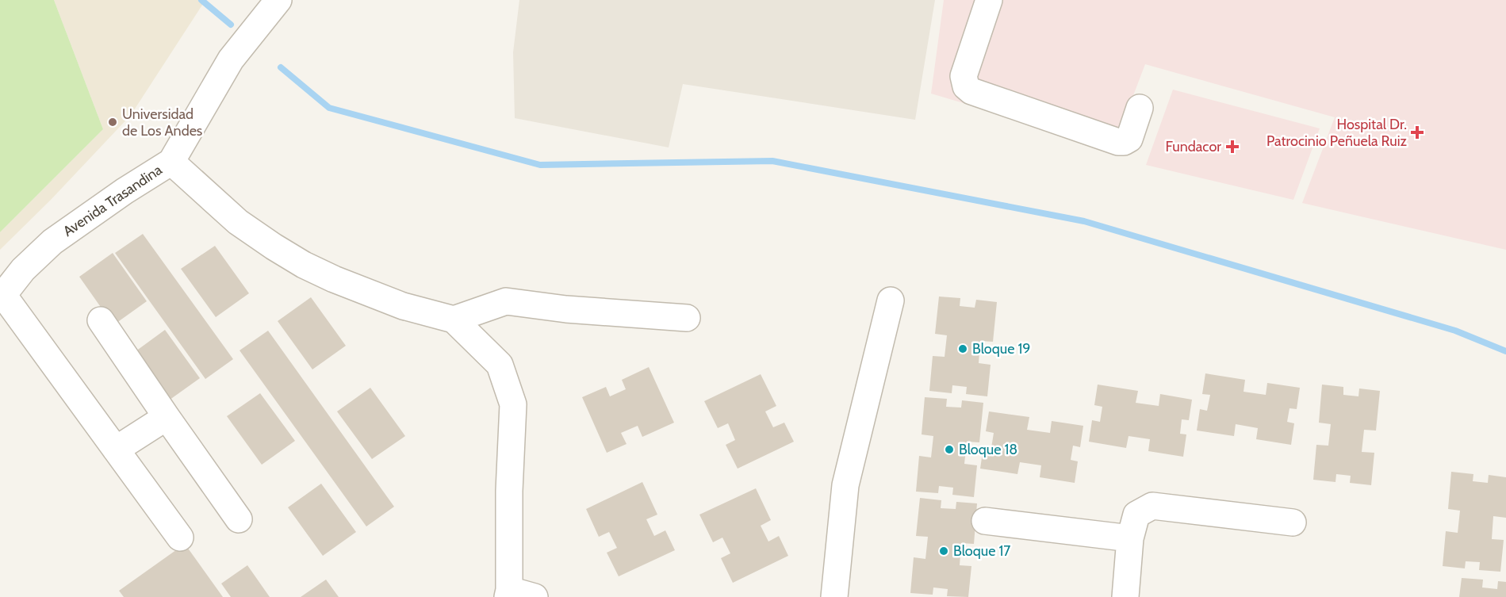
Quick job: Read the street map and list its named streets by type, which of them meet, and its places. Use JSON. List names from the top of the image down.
{
  "streets": {
    "street": ["Avenida Trasandina"]
  },
  "places": {
    "other": [
      "Universidad de Los Andes",
      "Bloque 19",
      "Bloque 18",
      "Bloque 17"
    ],
    "health": ["Hospital Dr. Patrocinio Peñuela Ruiz", "Fundacor"]
  }
}
